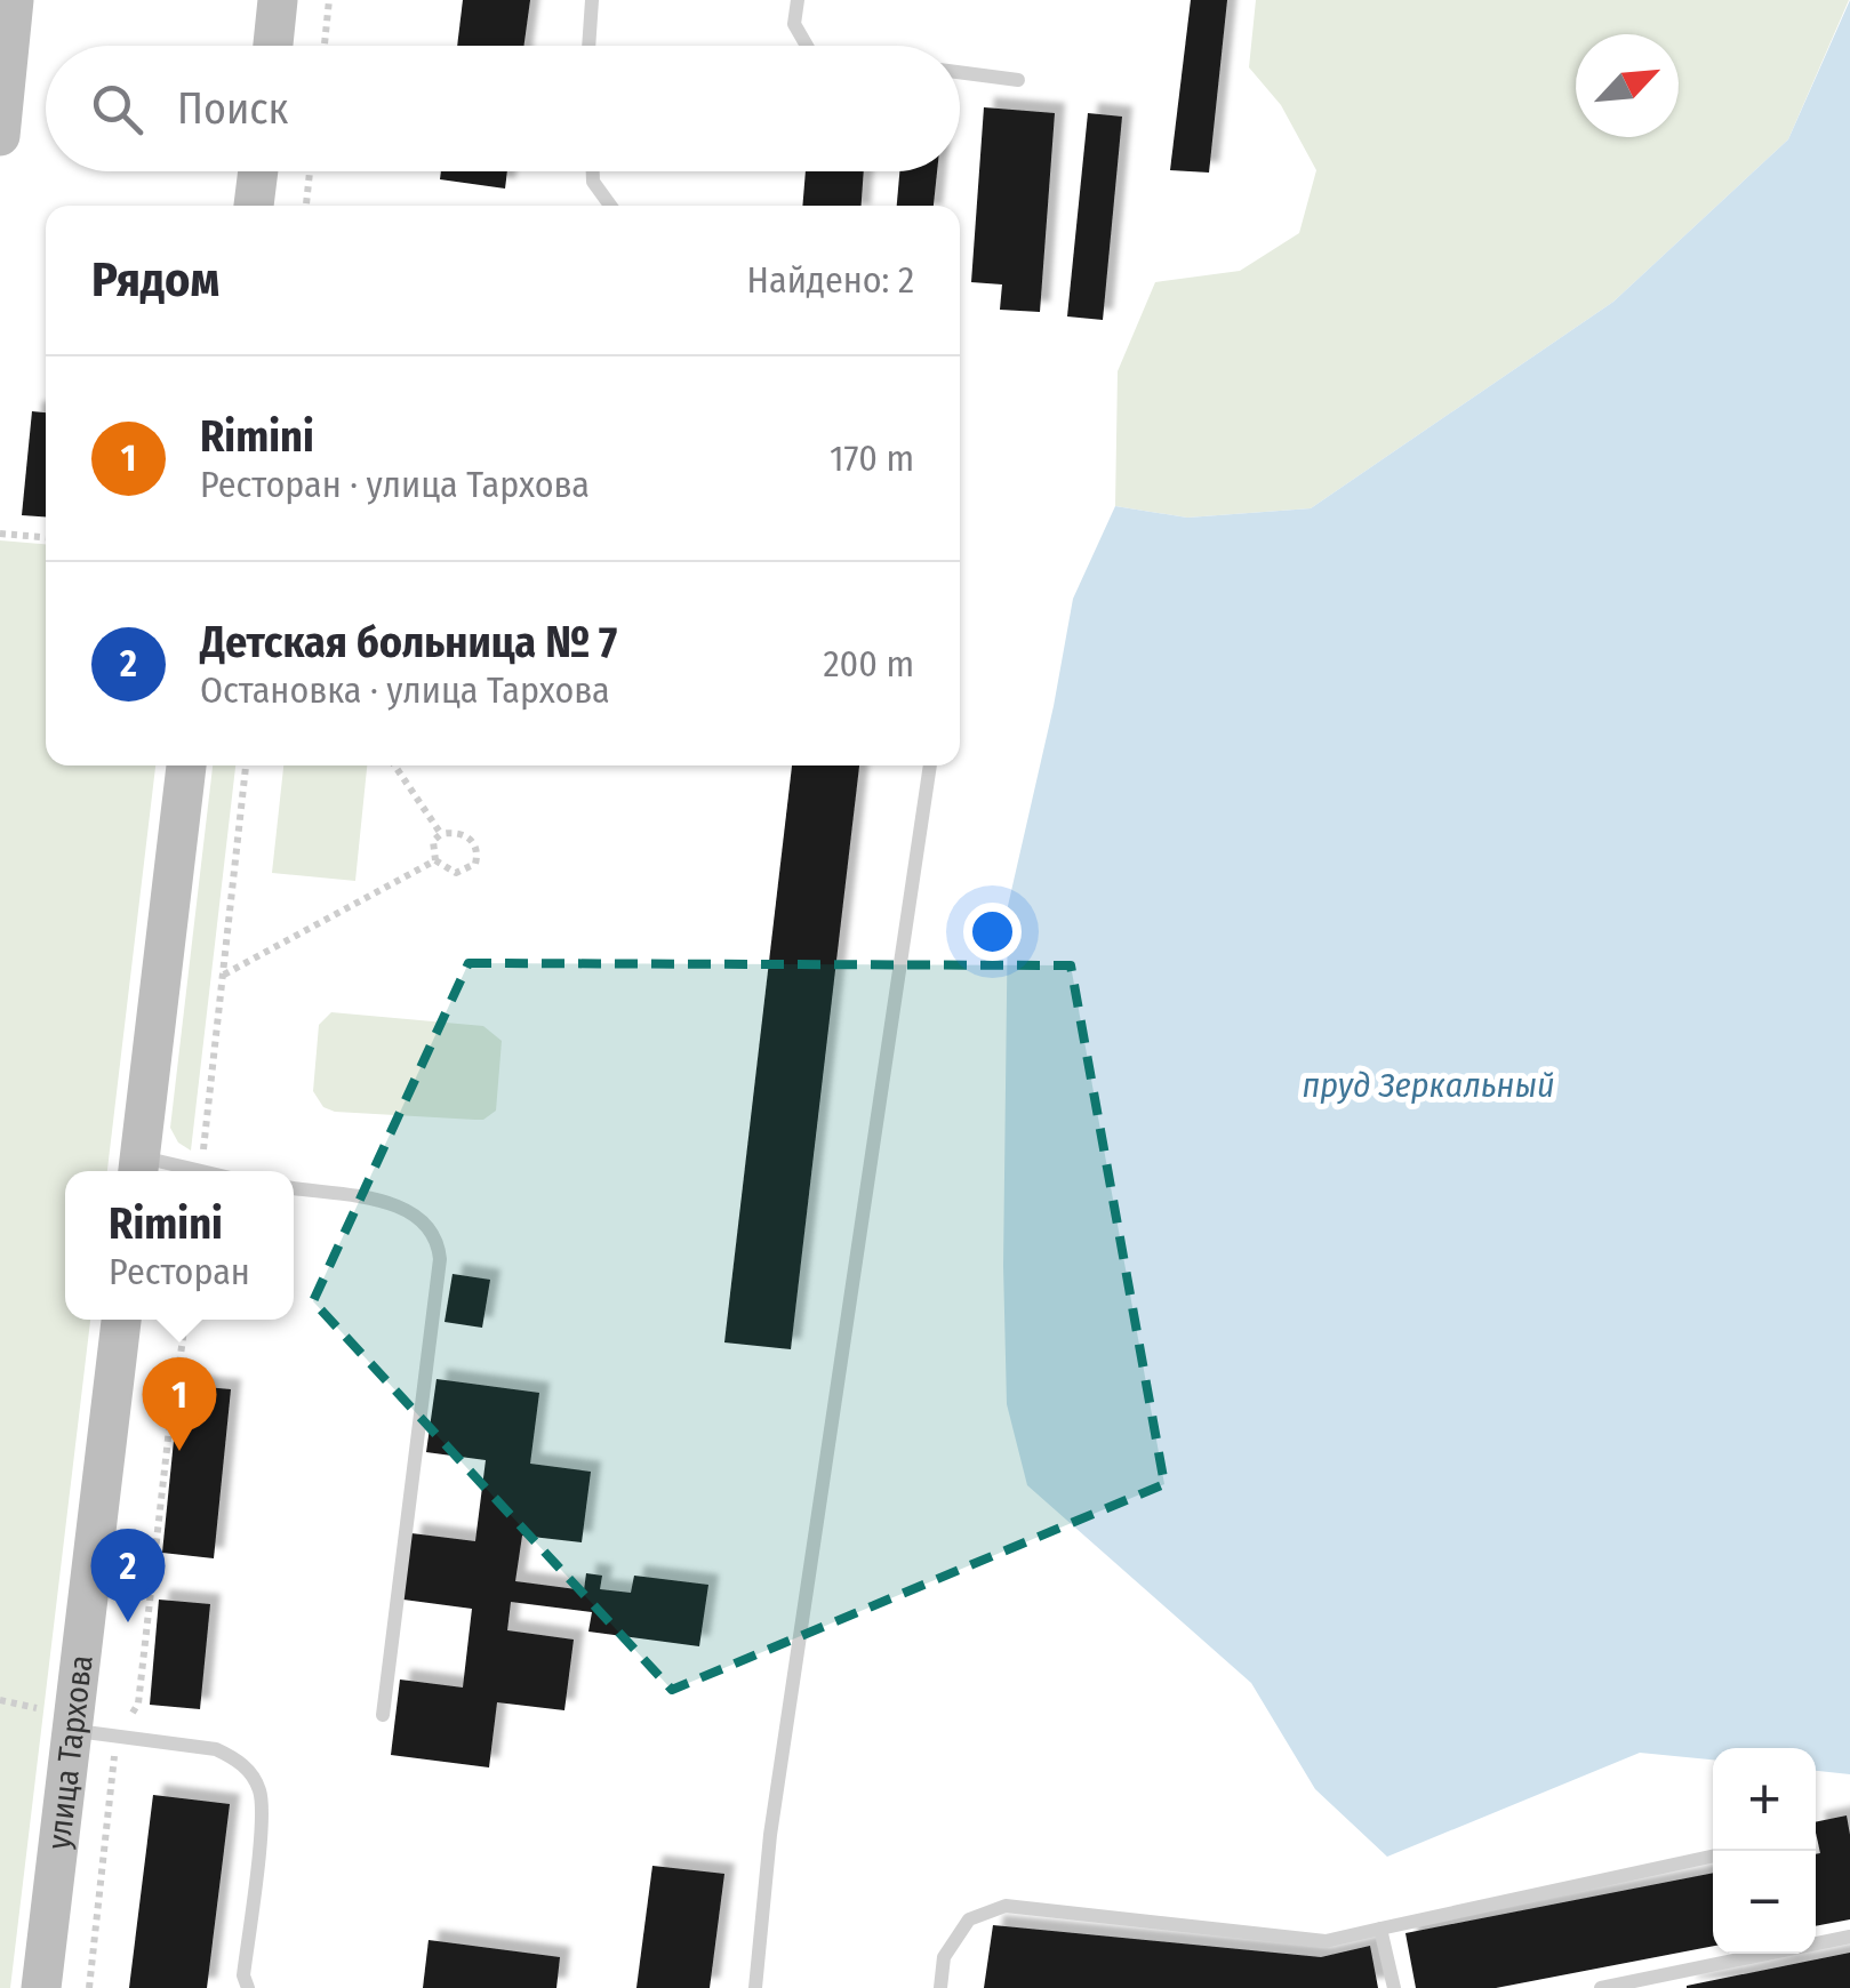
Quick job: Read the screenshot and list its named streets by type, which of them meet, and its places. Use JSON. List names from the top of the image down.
{
  "streets": {
    "main road": ["улица Тархова"]
  },
  "water": ["пруд Зеркальный"],
  "north": "top right",
  "page": {
    "search": "Поиск",
    "heading": ["Рядом", "Найдено: 2"],
    "list": [
      {
        "mark": "1",
        "name": "Rimini",
        "note": "Ресторан · улица Тархова",
        "value": "170 m"
      },
      {
        "mark": "2",
        "name": "Детская больница № 7",
        "note": "Остановка · улица Тархова",
        "value": "200 m"
      }
    ],
    "popup": ["Rimini", "Ресторан"],
    "pins": ["1", "2"],
    "map_buttons": ["+", "−"]
  }
}
